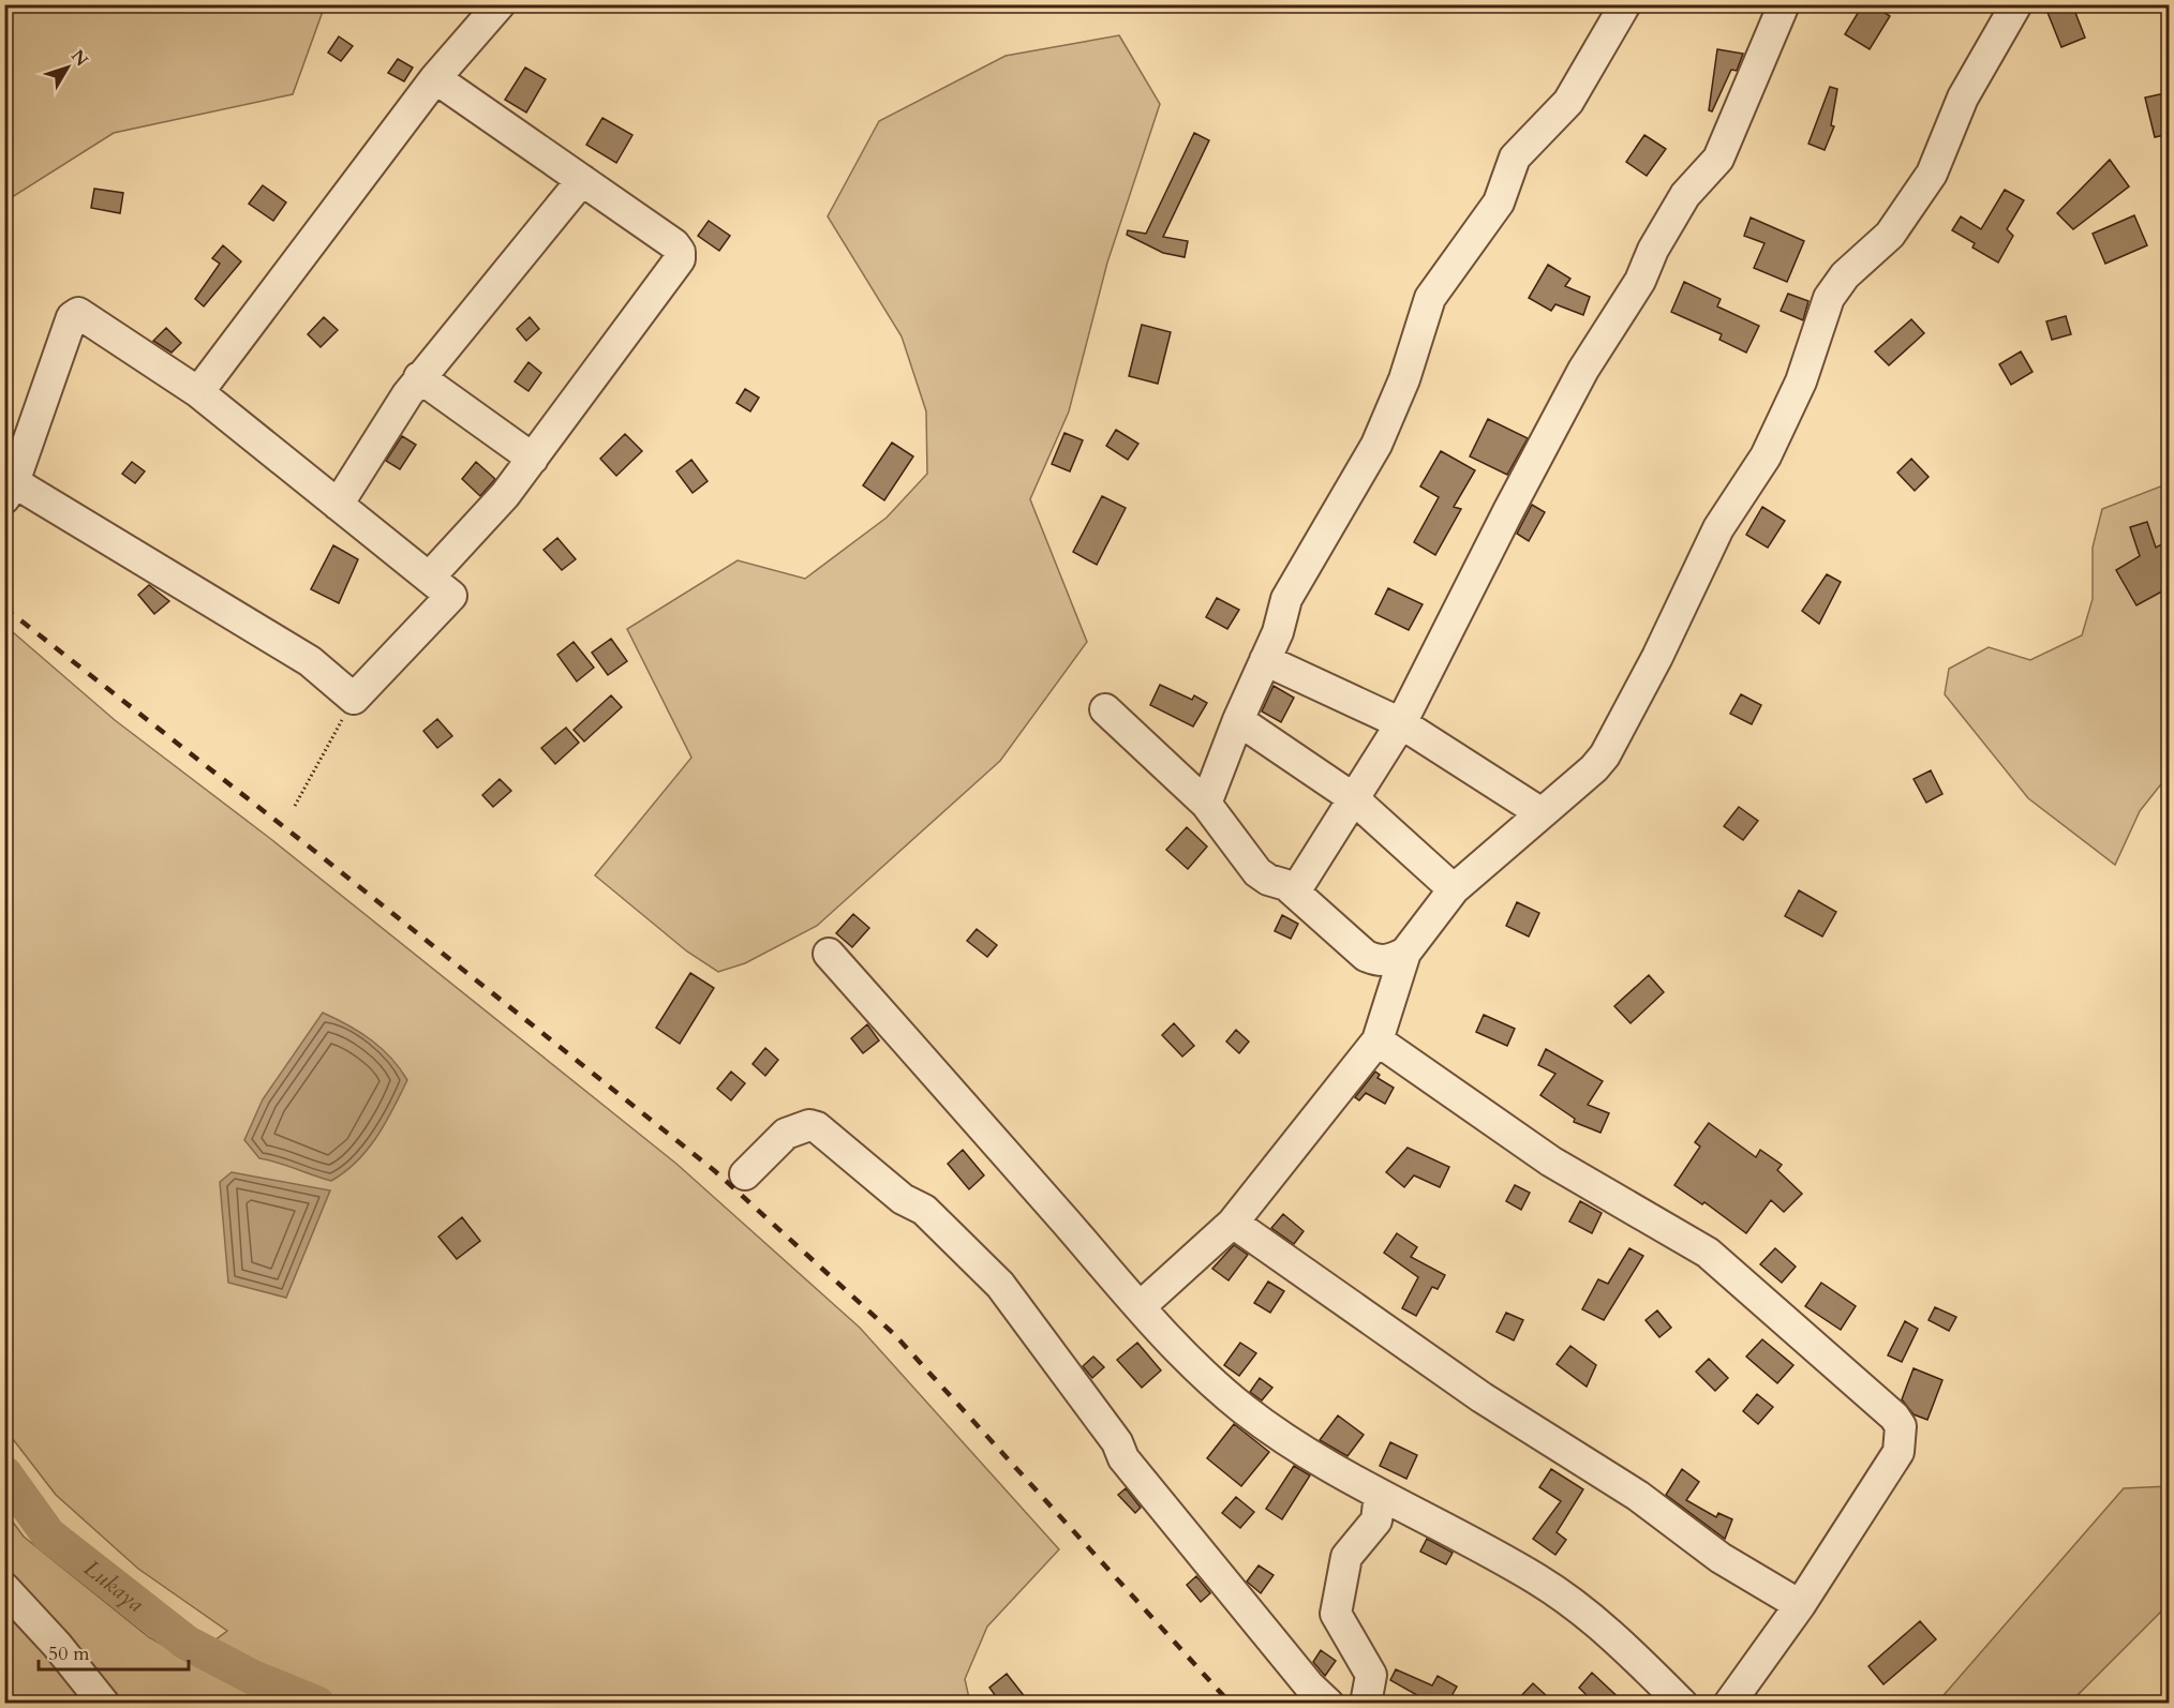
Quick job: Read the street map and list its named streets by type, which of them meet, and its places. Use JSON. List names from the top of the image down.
{
  "water": ["Lukaya"],
  "scale_bar": "50 m",
  "north": "top right"
}
